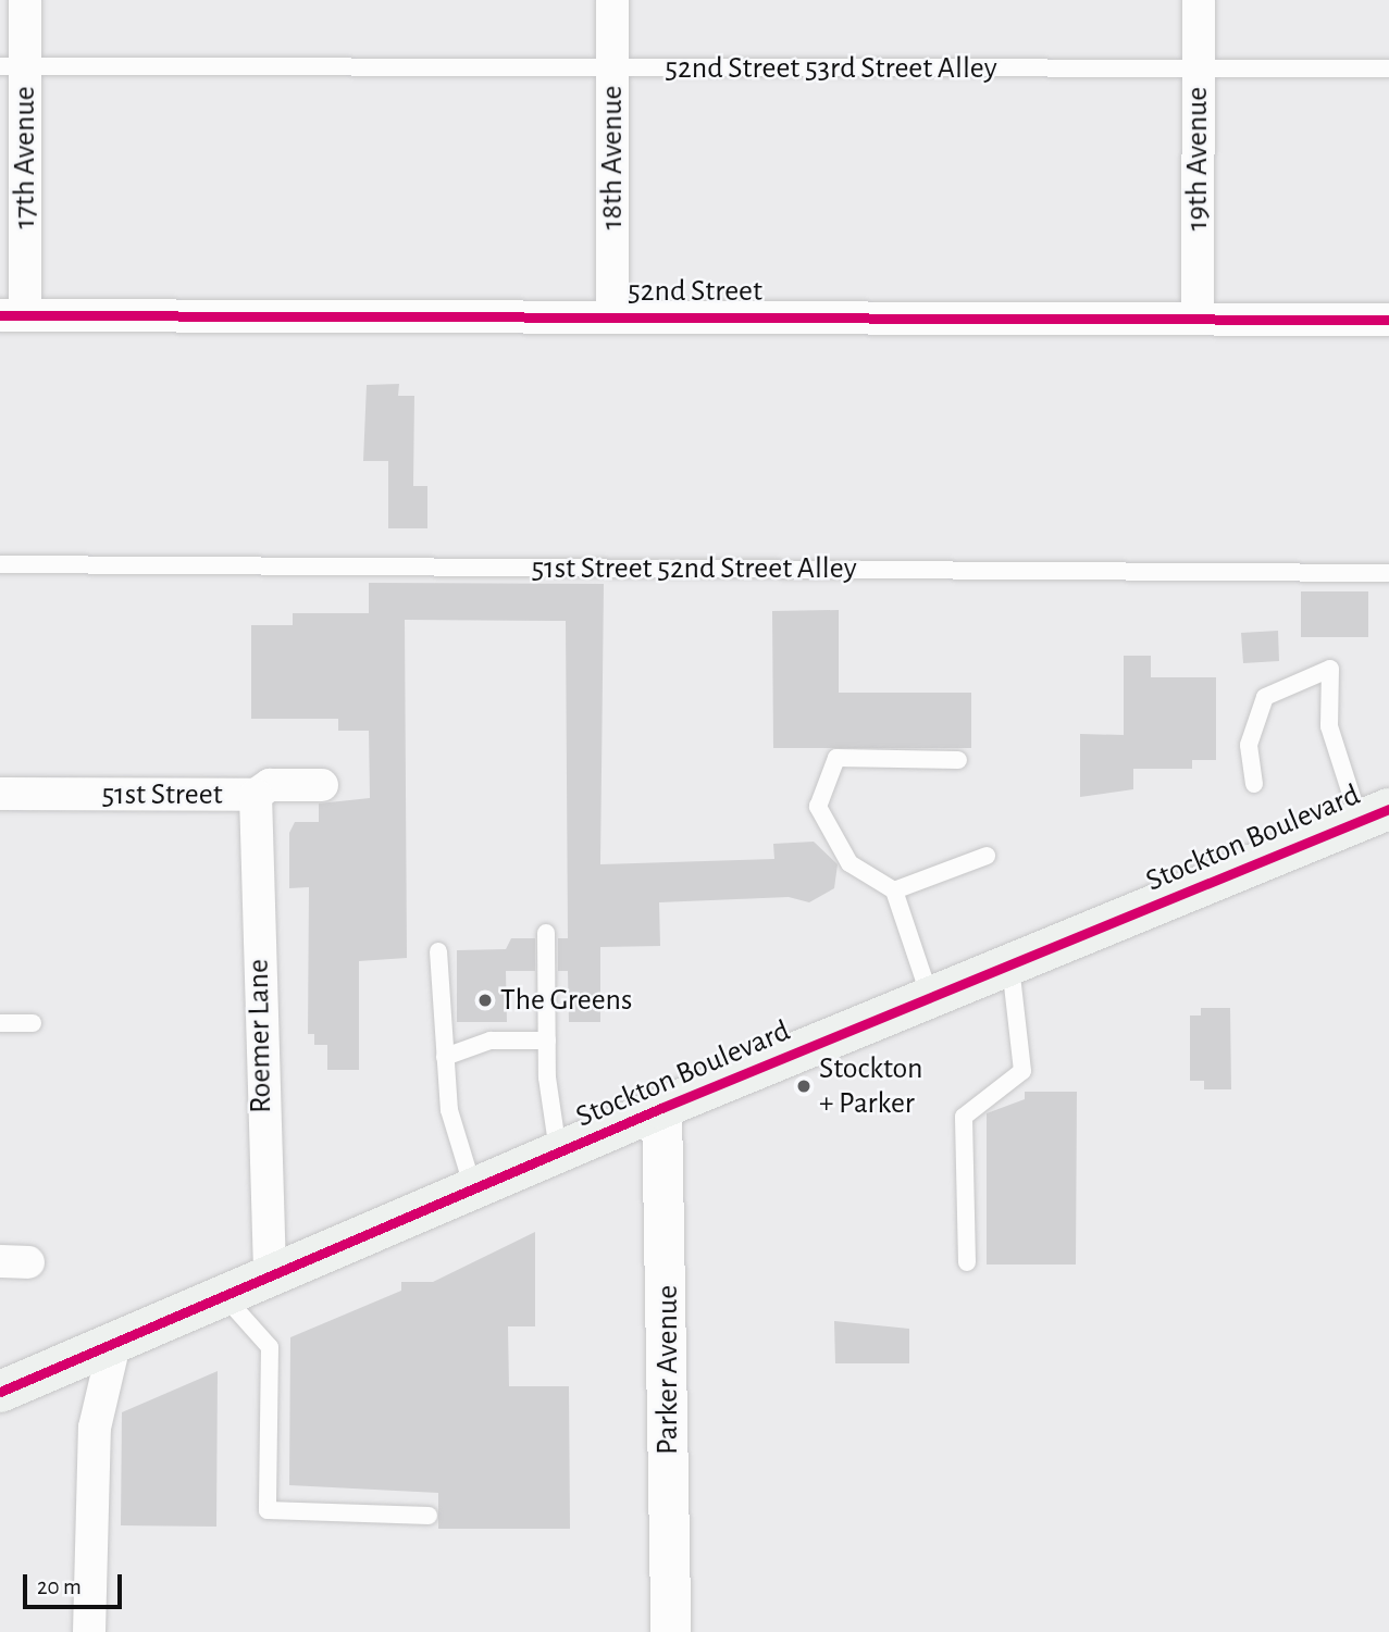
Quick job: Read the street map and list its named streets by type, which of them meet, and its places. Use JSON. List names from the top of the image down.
{
  "streets": {
    "main road": ["Stockton Boulevard"],
    "street": [
      "17th Avenue",
      "18th Avenue",
      "19th Avenue",
      "52nd Street",
      "51st Street",
      "Roemer Lane",
      "Parker Avenue"
    ],
    "lane": ["52nd Street 53rd Street Alley", "51st Street 52nd Street Alley"]
  },
  "crossings": [
    ["52nd Street 53rd Street Alley", "17th Avenue"],
    ["52nd Street 53rd Street Alley", "18th Avenue"],
    ["52nd Street 53rd Street Alley", "19th Avenue"],
    ["17th Avenue", "52nd Street"],
    ["18th Avenue", "52nd Street"],
    ["19th Avenue", "52nd Street"],
    ["51st Street", "Roemer Lane"],
    ["Stockton Boulevard", "Roemer Lane"],
    ["Stockton Boulevard", "Parker Avenue"]
  ],
  "places": ["The Greens", "Stockton + Parker"],
  "scale_bar": "20 m"
}
